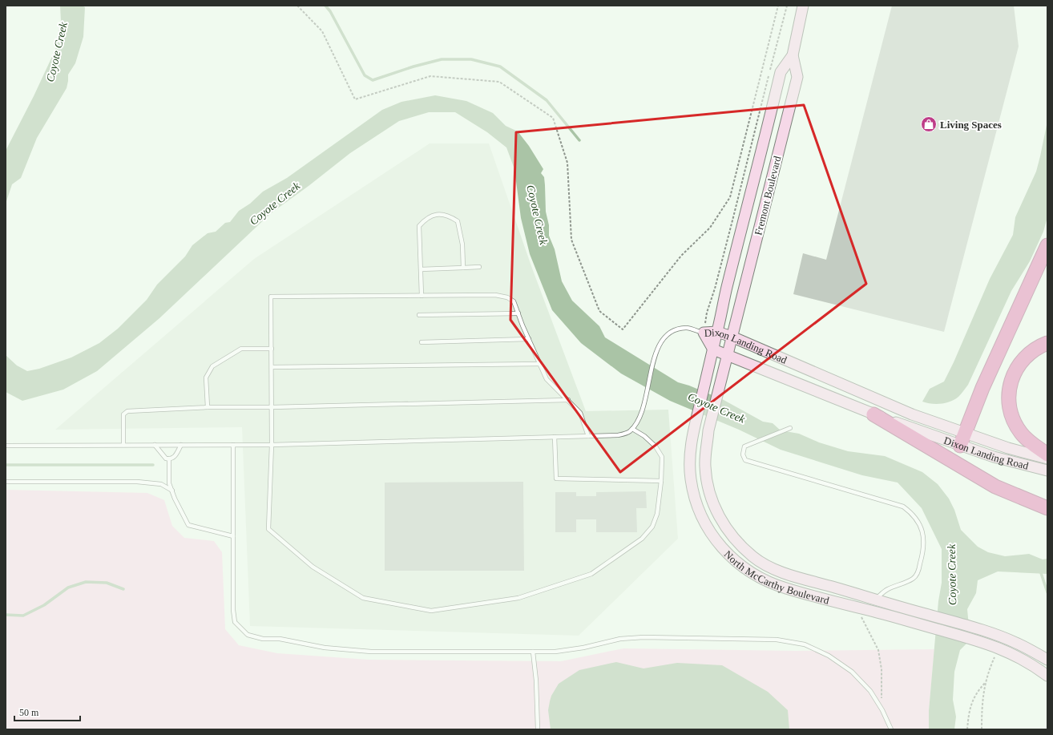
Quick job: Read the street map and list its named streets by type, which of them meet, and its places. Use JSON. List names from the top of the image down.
{
  "streets": {
    "main road": ["Fremont Boulevard", "Dixon Landing Road", "North McCarthy Boulevard"]
  },
  "crossings": [
    ["Fremont Boulevard", "Dixon Landing Road"],
    ["Fremont Boulevard", "North McCarthy Boulevard"],
    ["Dixon Landing Road", "North McCarthy Boulevard"]
  ],
  "water": ["Coyote Creek"],
  "places": {
    "shop": ["Living Spaces"]
  },
  "scale_bar": "50 m"
}
